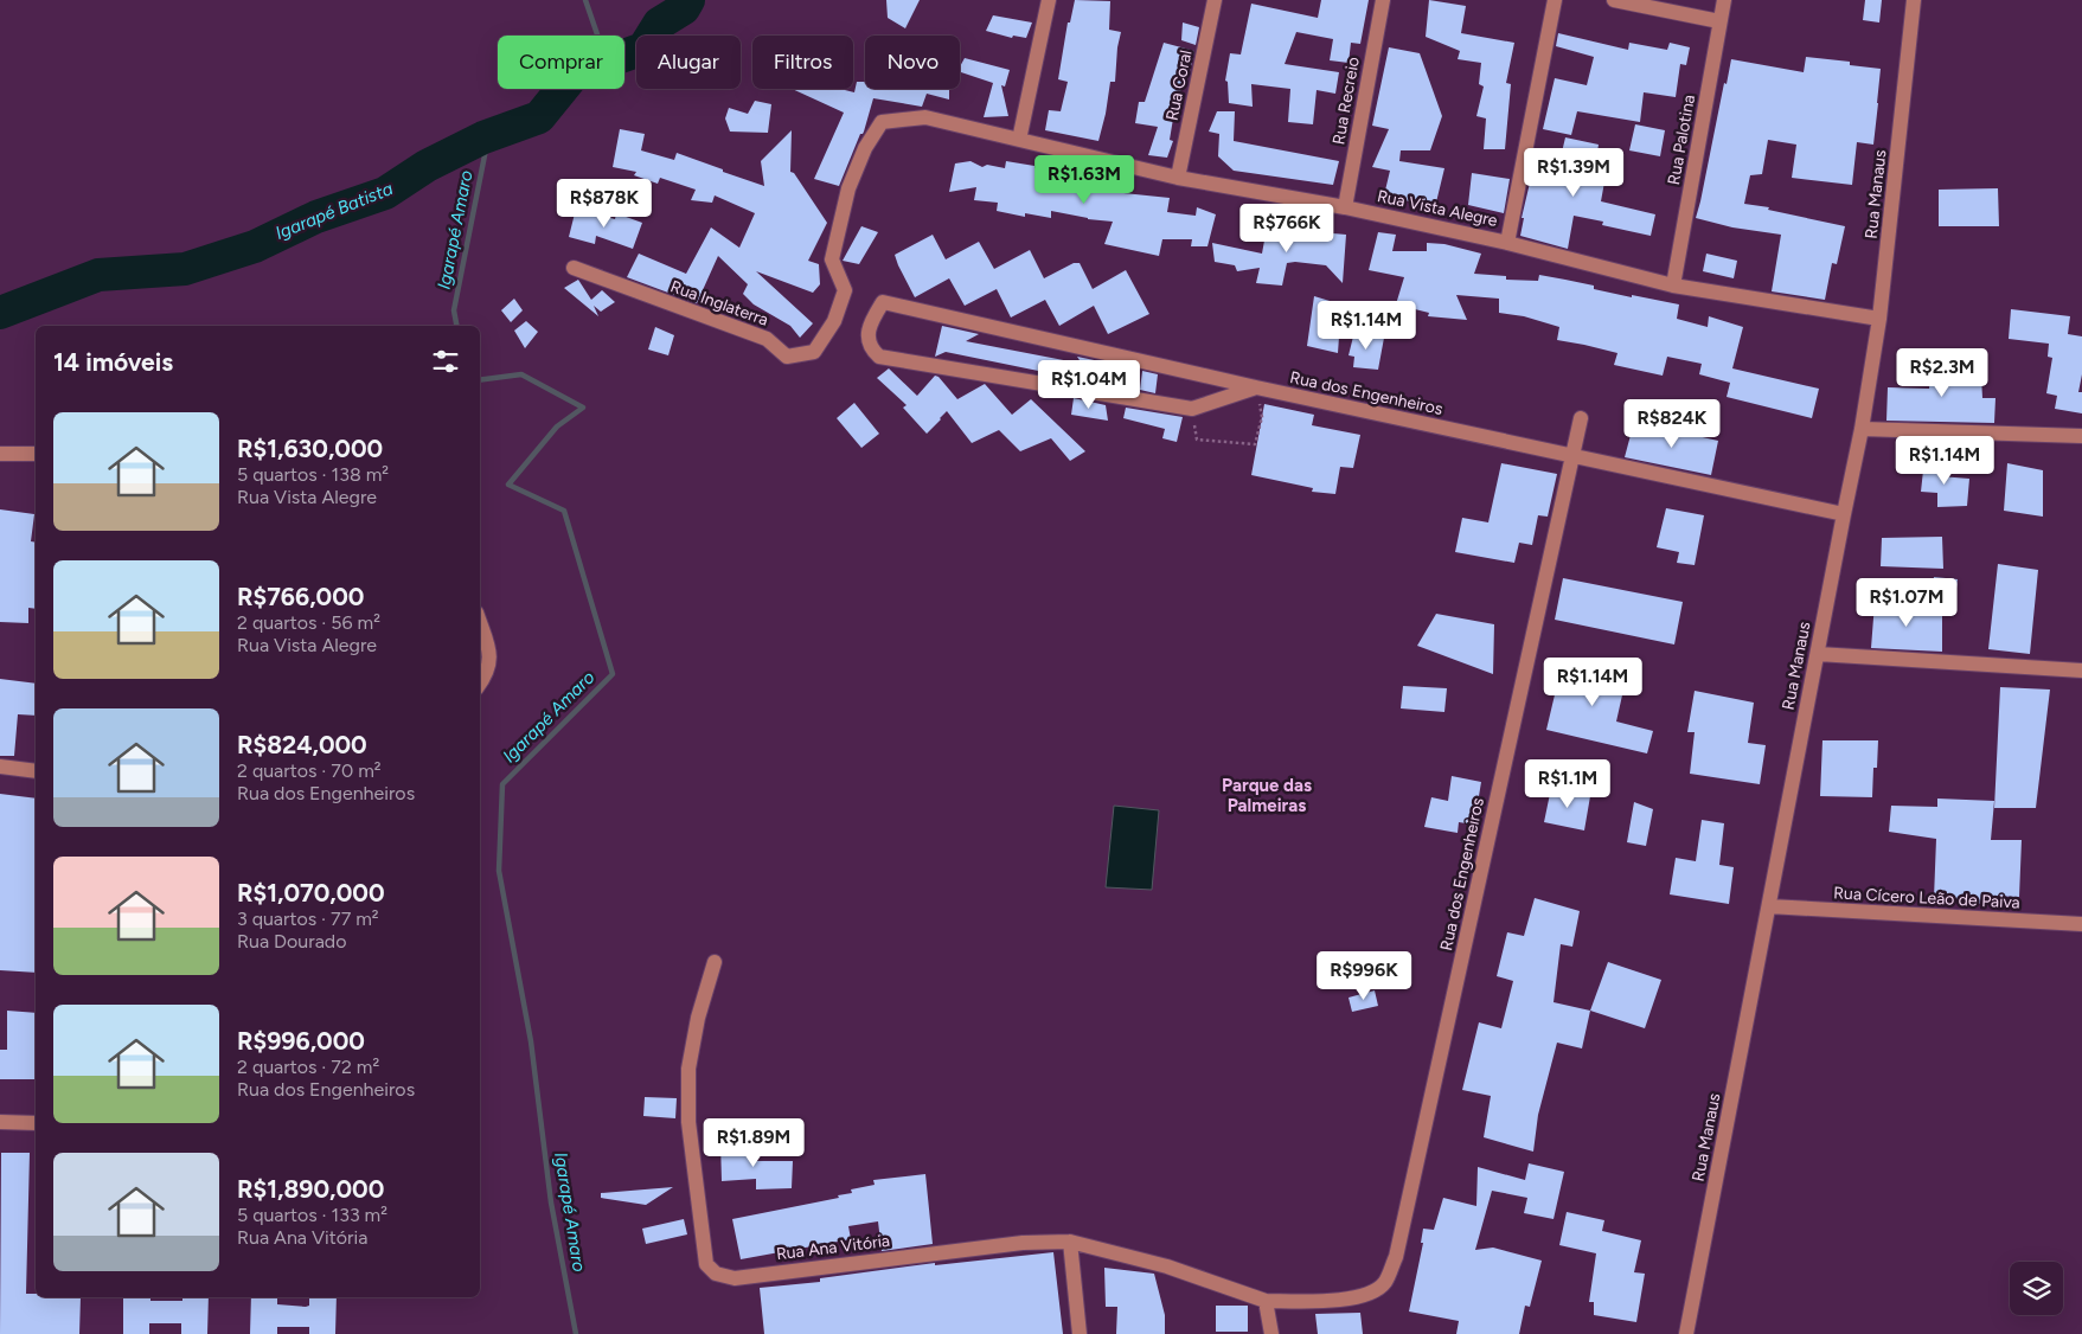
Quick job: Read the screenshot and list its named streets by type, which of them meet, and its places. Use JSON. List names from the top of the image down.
{
  "streets": {
    "street": [
      "Rua Coral",
      "Rua Recreio",
      "Rua Palotina",
      "Rua Manaus",
      "Rua Vista Alegre",
      "Rua Inglaterra",
      "Rua dos Engenheiros",
      "Rua Cícero Leão de Paiva",
      "Rua Ana Vitória"
    ]
  },
  "crossings": [
    ["Rua Coral", "Rua Vista Alegre"],
    ["Rua Recreio", "Rua Vista Alegre"],
    ["Rua Palotina", "Rua Vista Alegre"],
    ["Rua Manaus", "Rua Vista Alegre"],
    ["Rua Manaus", "Rua dos Engenheiros"],
    ["Rua Manaus", "Rua Cícero Leão de Paiva"],
    ["Rua Vista Alegre", "Rua Inglaterra"],
    ["Rua dos Engenheiros", "Rua Ana Vitória"]
  ],
  "districts": ["Parque das Palmeiras"],
  "water": ["Igarapé Batista", "Igarapé Amaro"],
  "page": {
    "chip": [
      "Comprar",
      "Alugar",
      "Filtros",
      "Novo"
    ],
    "price": [
      "R$1.39M",
      "R$1.63M",
      "R$878K",
      "R$766K",
      "R$1.14M",
      "R$2.3M",
      "R$1.04M",
      "R$824K",
      "R$1.14M",
      "R$1.07M",
      "R$1.14M",
      "R$1.1M",
      "R$996K",
      "R$1.89M"
    ],
    "heading": "14 imóveis",
    "list": [
      {
        "name": "R$1,630,000",
        "note": "5 quartos · 138 m² · Rua Vista Alegre"
      },
      {
        "name": "R$766,000",
        "note": "2 quartos · 56 m² · Rua Vista Alegre"
      },
      {
        "name": "R$824,000",
        "note": "2 quartos · 70 m² · Rua dos Engenheiros"
      },
      {
        "name": "R$1,070,000",
        "note": "3 quartos · 77 m² · Rua Dourado"
      },
      {
        "name": "R$996,000",
        "note": "2 quartos · 72 m² · Rua dos Engenheiros"
      },
      {
        "name": "R$1,890,000",
        "note": "5 quartos · 133 m² · Rua Ana Vitória"
      }
    ]
  }
}
